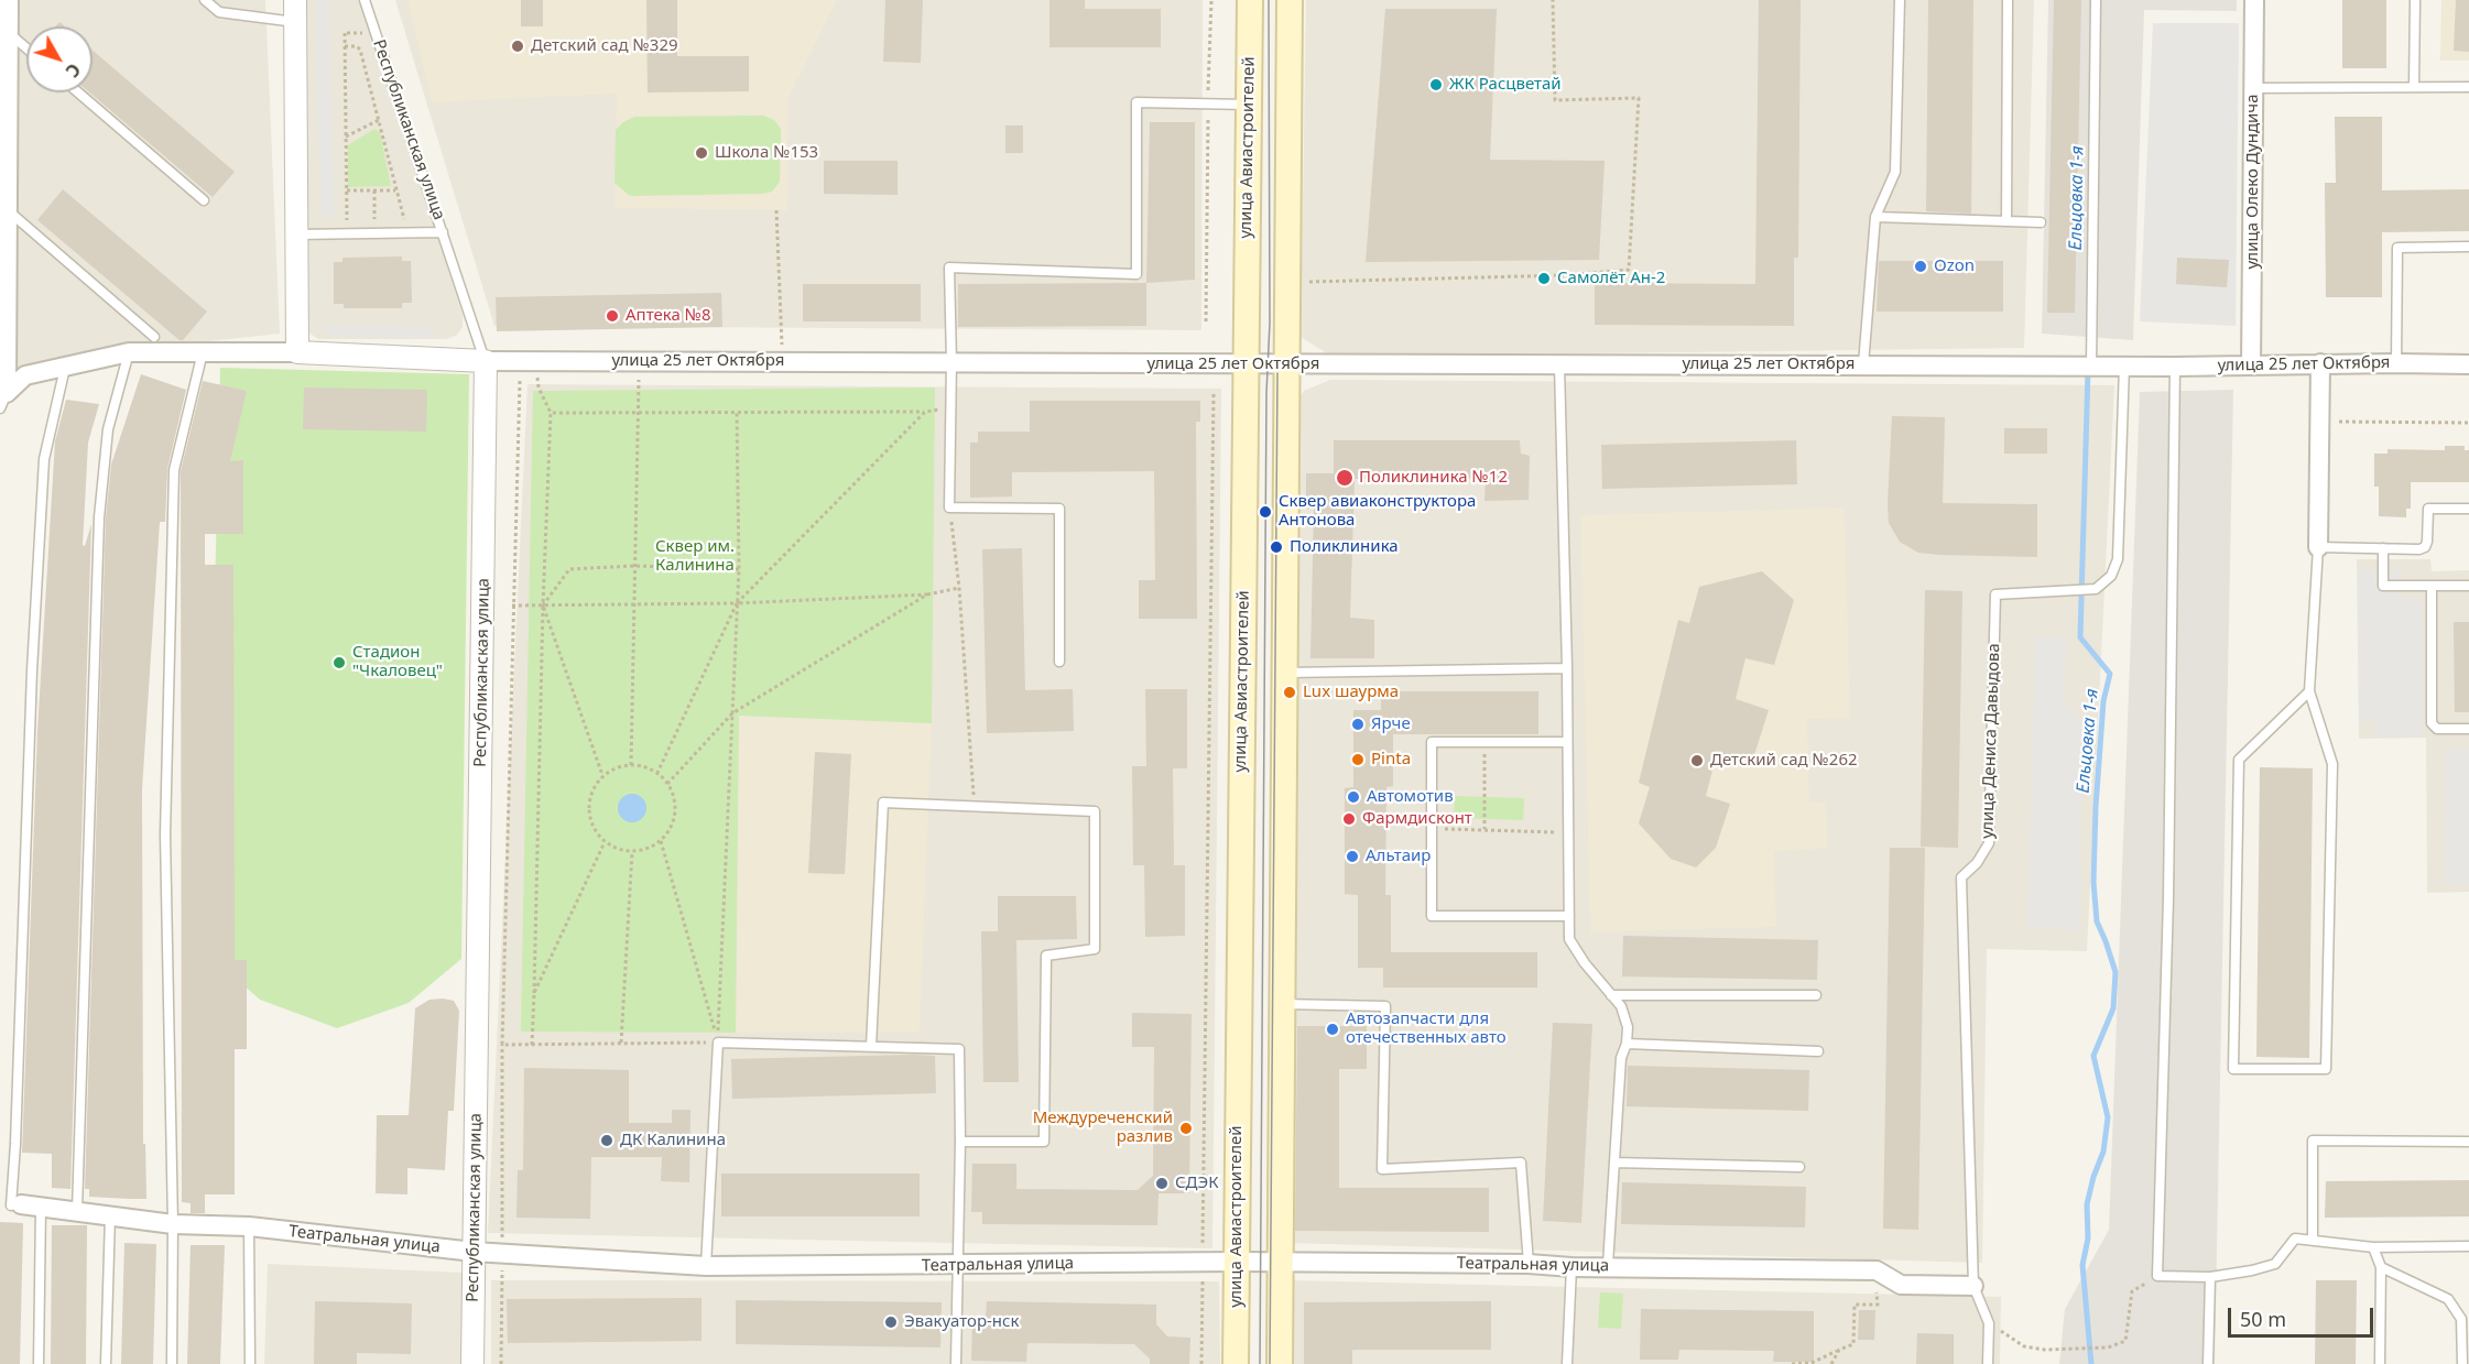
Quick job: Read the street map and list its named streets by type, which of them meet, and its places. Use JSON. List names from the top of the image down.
{
  "streets": {
    "main road": ["улица Авиастроителей"],
    "street": [
      "Республиканская улица",
      "улица Олеко Дундича",
      "улица 25 лет Октября",
      "Театральная улица"
    ],
    "lane": ["улица Дениса Давыдова"]
  },
  "crossings": [
    ["Республиканская улица", "улица 25 лет Октября"],
    ["Республиканская улица", "Театральная улица"],
    ["улица Авиастроителей", "улица 25 лет Октября"],
    ["улица Авиастроителей", "Театральная улица"],
    ["улица Олеко Дундича", "улица 25 лет Октября"],
    ["улица 25 лет Октября", "улица Дениса Давыдова"],
    ["улица Дениса Давыдова", "Театральная улица"]
  ],
  "water": ["Ельцовка 1-я"],
  "parks": ["Сквер им. Калинина"],
  "places": [
    "Детский сад №329",
    "ЖК Расцветай",
    "Школа №153",
    "Ozon",
    "Самолёт Ан-2",
    "Аптека №8",
    "Поликлиника №12",
    "Сквер авиаконструктора Антонова",
    "Поликлиника",
    "Стадион \"Чкаловец\"",
    "Lux шаурма",
    "Ярче",
    "Pinta",
    "Детский сад №262",
    "Автомотив",
    "Фармдисконт",
    "Альтаир",
    "Автозапчасти для отечественных авто",
    "Междуреченский разлив",
    "ДК Калинина",
    "СДЭК",
    "Эвакуатор-нск"
  ],
  "scale_bar": "50 m",
  "north": "bottom right"
}
